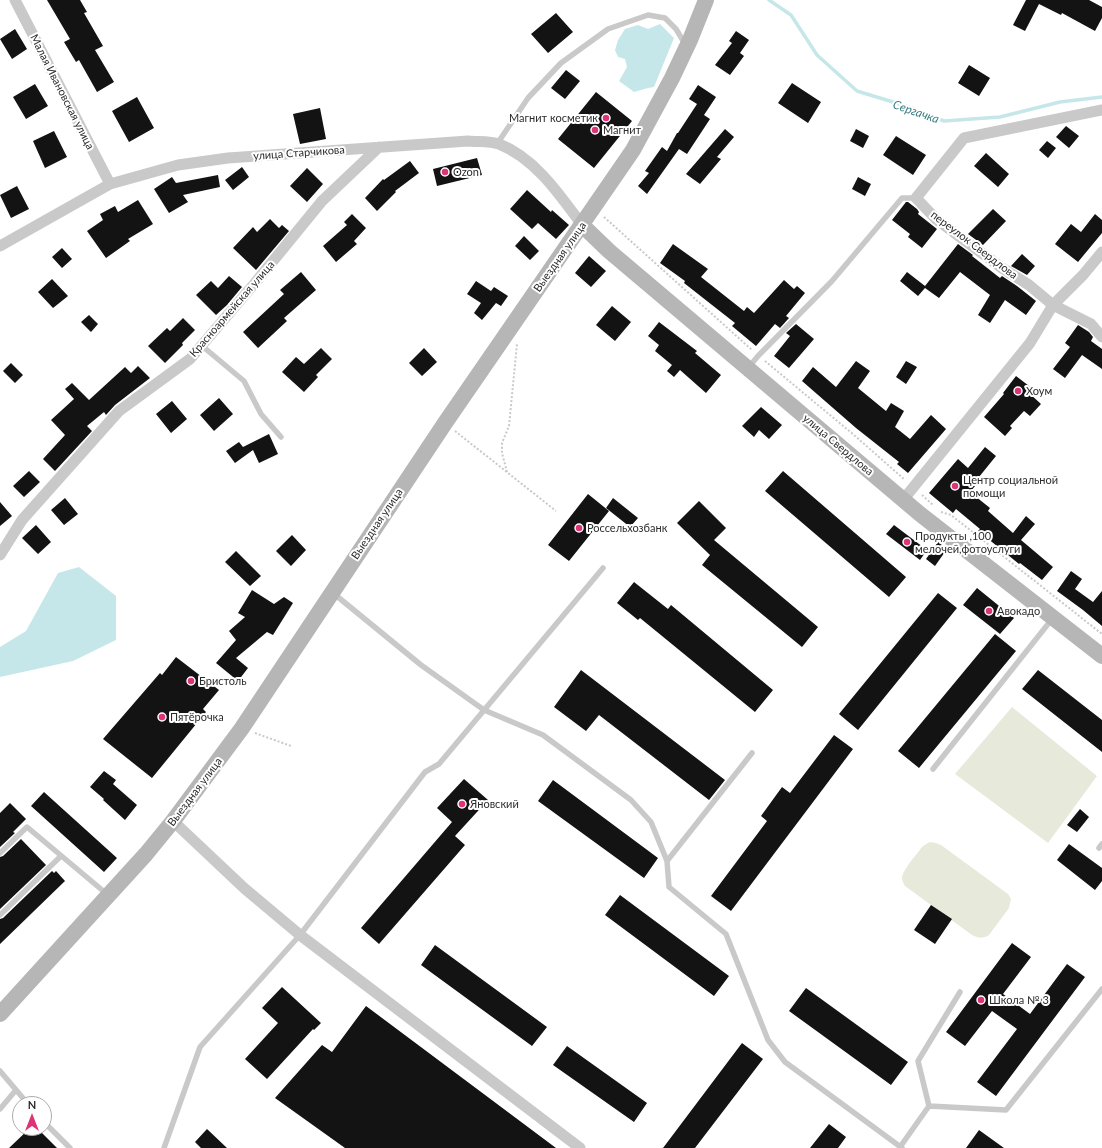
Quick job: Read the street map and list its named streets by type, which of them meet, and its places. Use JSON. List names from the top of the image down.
{
  "streets": {
    "street": [
      "Малая Ивановская улица",
      "улица Старчикова",
      "переулок Свердлова",
      "Выездная улица",
      "Красноармейская улица",
      "улица Свердлова"
    ]
  },
  "crossings": [
    ["Малая Ивановская улица", "улица Старчикова"],
    ["улица Старчикова", "Выездная улица"],
    ["улица Старчикова", "Красноармейская улица"],
    ["улица Старчикова", "улица Свердлова"],
    ["Выездная улица", "улица Свердлова"]
  ],
  "water": ["Сергачка"],
  "places": [
    "Магнит косметик",
    "Магнит",
    "Ozon",
    "Хоум",
    "Центр социальной помощи",
    "Россельхозбанк",
    "Продукты ,100 мелочей,фотоуслуги",
    "Авокадо",
    "Бристоль",
    "Пятёрочка",
    "Яновский",
    "Школа № 3"
  ],
  "north": "top"
}
